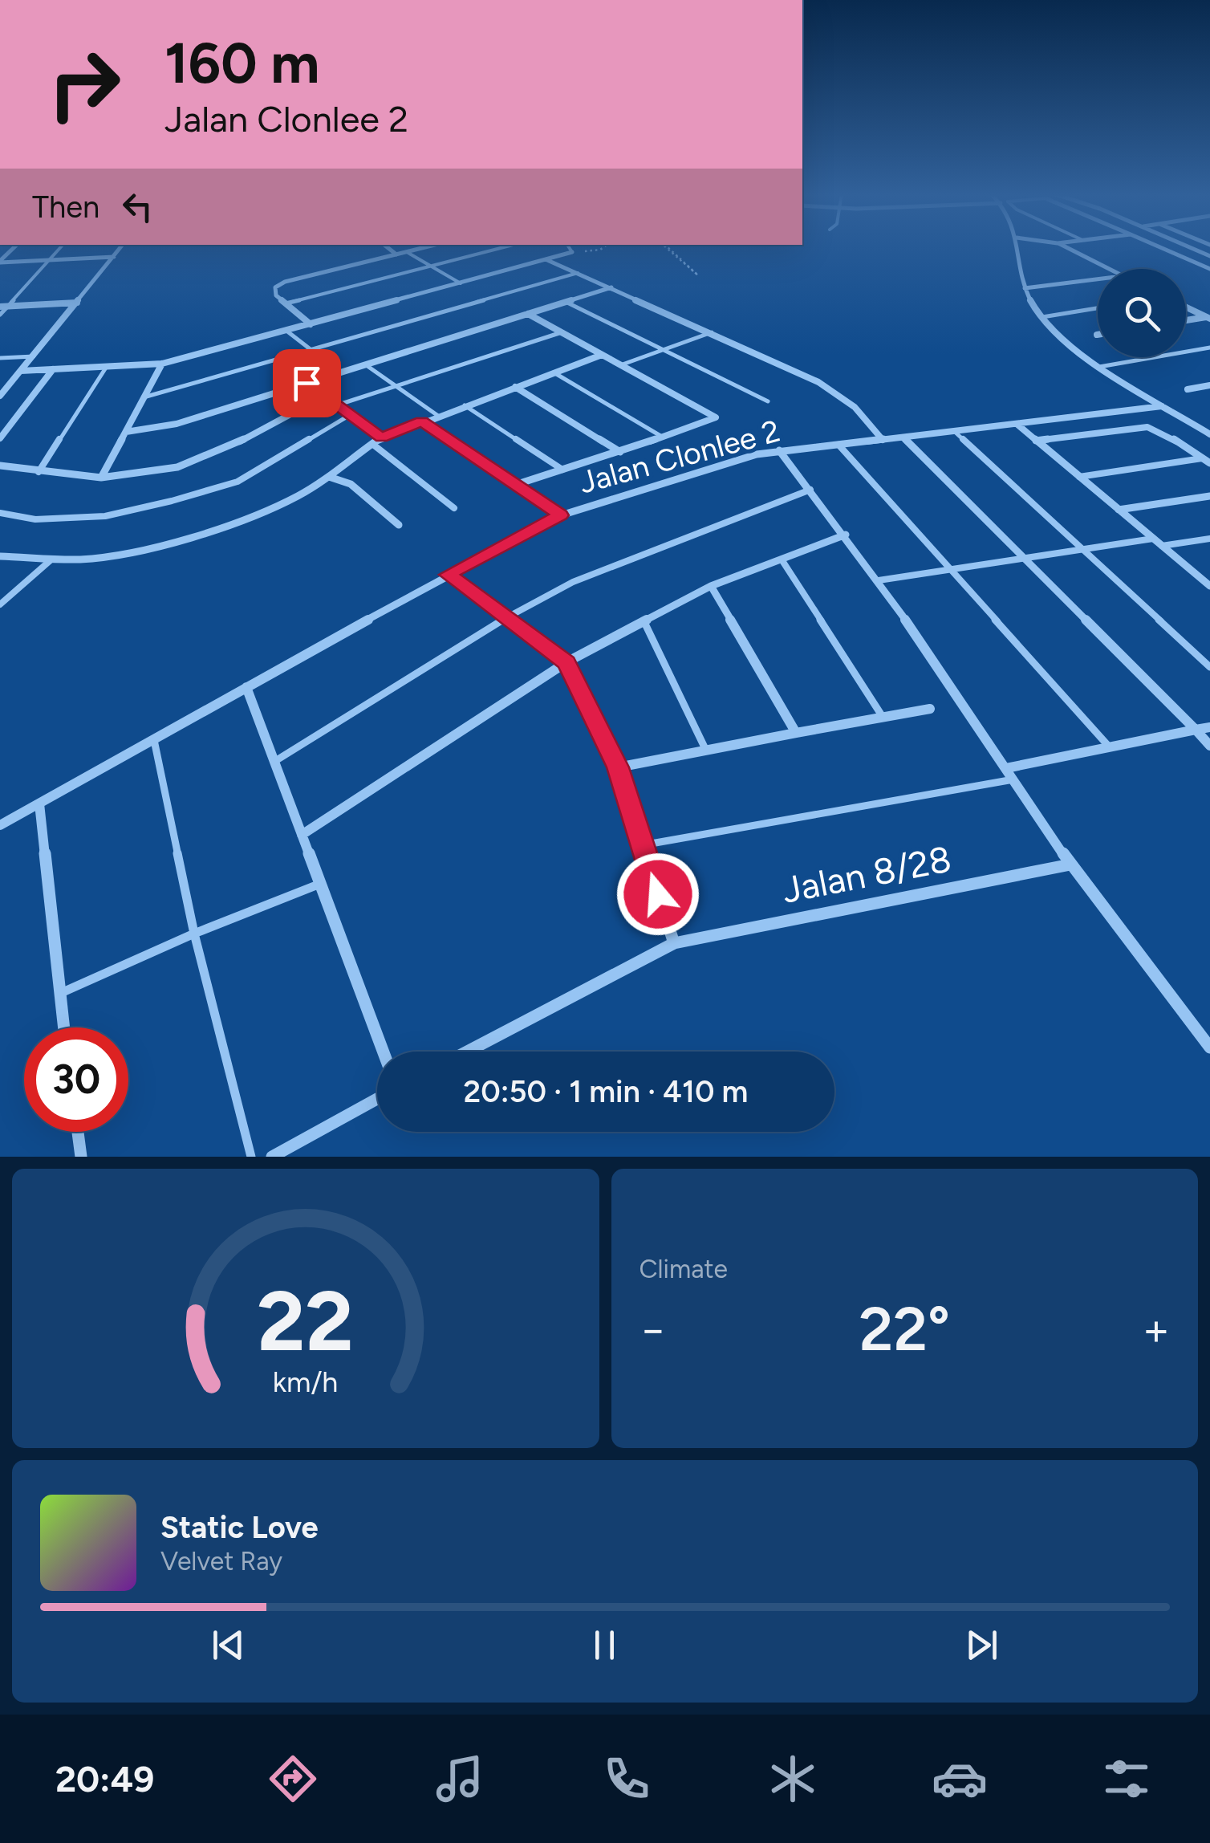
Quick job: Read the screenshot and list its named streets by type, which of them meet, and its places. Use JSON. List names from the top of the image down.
{
  "streets": {
    "street": ["Jalan Clonlee 2", "Jalan 8/28"]
  },
  "page": {
    "turn": ["160 m", "Jalan Clonlee 2"],
    "then": "Then",
    "limit": "30",
    "trip": "20:50 · 1 min · 410 m",
    "tile": "Climate",
    "heat": ["−", "22°", "+"],
    "song": ["Static Love", "Velvet Ray"],
    "tabs": "20:49",
    "gauge": ["22", "km/h"]
  }
}
